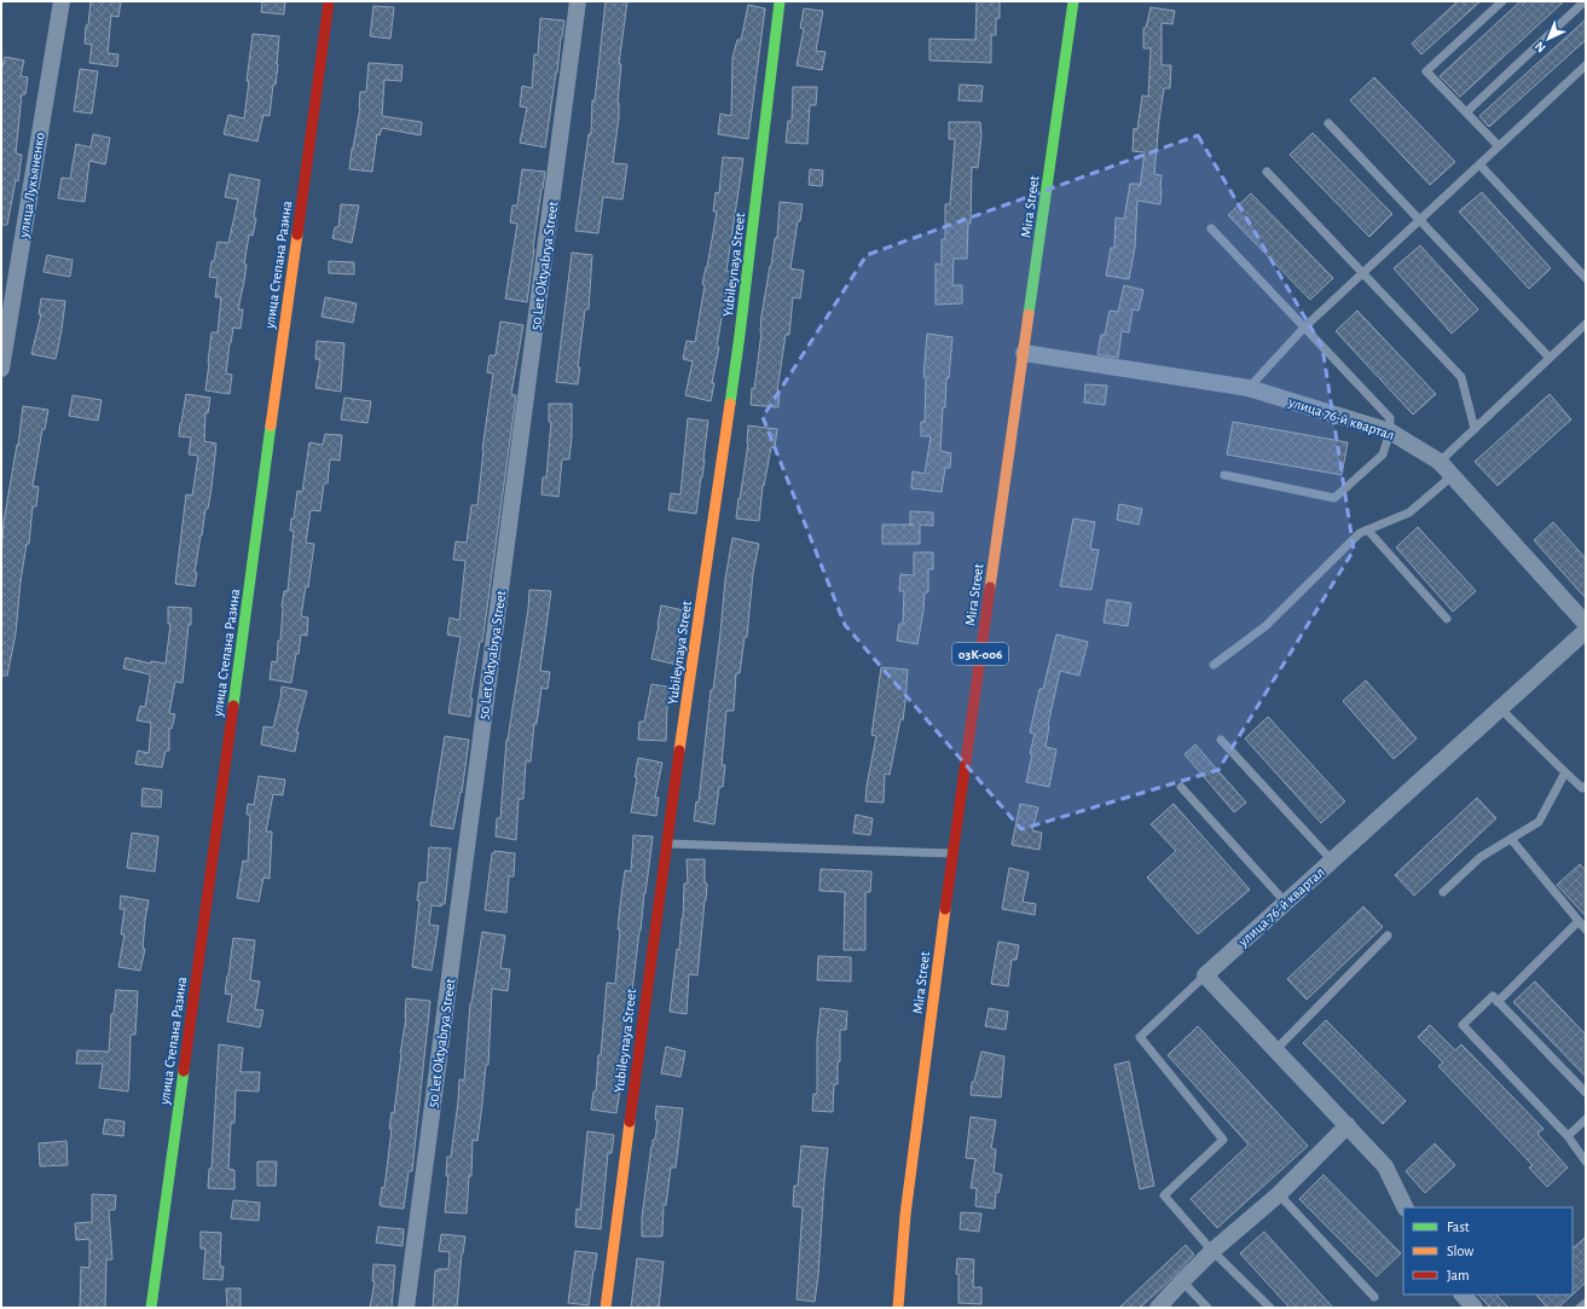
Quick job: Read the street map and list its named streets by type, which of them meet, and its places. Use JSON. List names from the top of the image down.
{
  "streets": {
    "street": [
      "улица Лукьяненко",
      "Mira Street",
      "улица Степана Разина",
      "Yubileynaya Street",
      "50 Let Oktyabrya Street",
      "улица 76-й квартал",
      "03К-006"
    ]
  },
  "crossings": [
    ["Mira Street", "улица 76-й квартал"]
  ],
  "legend": ["Fast", "Slow", "Jam"],
  "north": "bottom left"
}
